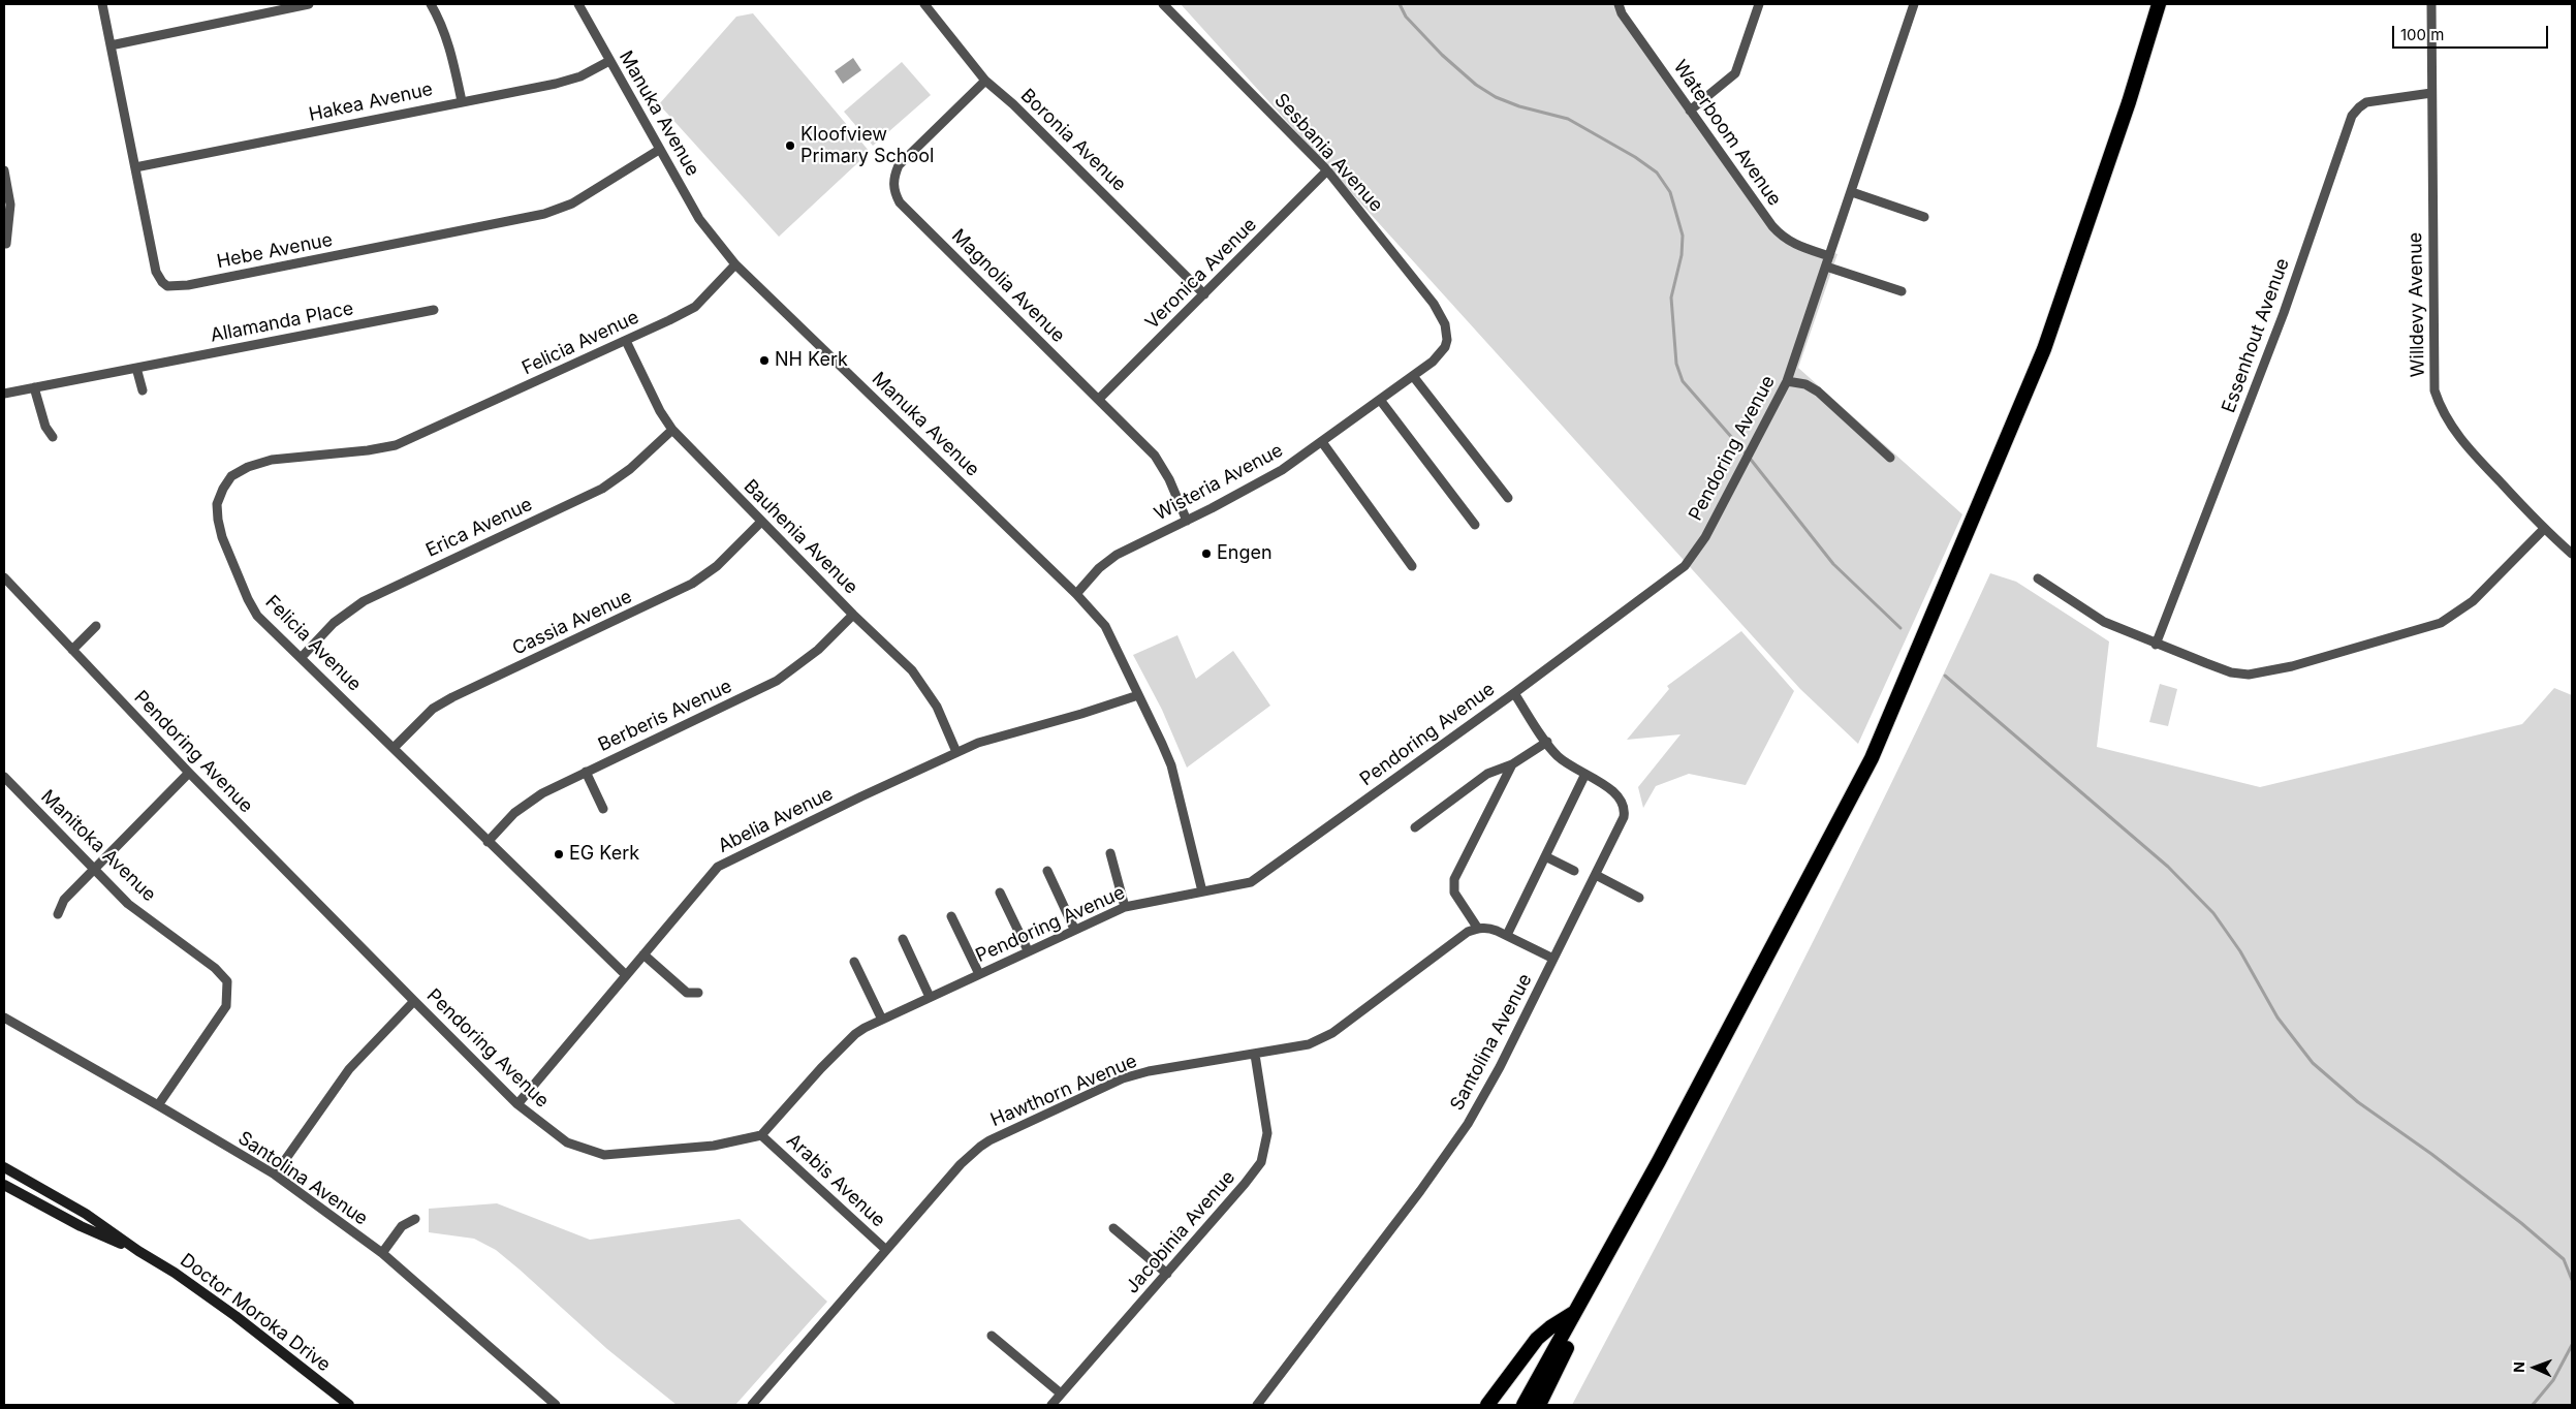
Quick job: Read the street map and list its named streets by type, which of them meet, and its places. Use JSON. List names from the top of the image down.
{
  "streets": {
    "main road": ["Doctor Moroka Drive"],
    "street": [
      "Hakea Avenue",
      "Manuka Avenue",
      "Waterboom Avenue",
      "Boronia Avenue",
      "Sesbania Avenue",
      "Hebe Avenue",
      "Veronica Avenue",
      "Magnolia Avenue",
      "Willdevy Avenue",
      "Allamanda Place",
      "Essenhout Avenue",
      "Felicia Avenue",
      "Pendoring Avenue",
      "Wisteria Avenue",
      "Erica Avenue",
      "Bauhenia Avenue",
      "Cassia Avenue",
      "Berberis Avenue",
      "Abelia Avenue",
      "Manitoka Avenue",
      "Santolina Avenue",
      "Hawthorn Avenue",
      "Arabis Avenue",
      "Jacobinia Avenue"
    ]
  },
  "crossings": [
    ["Hakea Avenue", "Manuka Avenue"],
    ["Hakea Avenue", "Hebe Avenue"],
    ["Manuka Avenue", "Hebe Avenue"],
    ["Manuka Avenue", "Felicia Avenue"],
    ["Manuka Avenue", "Pendoring Avenue"],
    ["Manuka Avenue", "Wisteria Avenue"],
    ["Manuka Avenue", "Abelia Avenue"],
    ["Waterboom Avenue", "Pendoring Avenue"],
    ["Boronia Avenue", "Veronica Avenue"],
    ["Boronia Avenue", "Magnolia Avenue"],
    ["Sesbania Avenue", "Veronica Avenue"],
    ["Sesbania Avenue", "Wisteria Avenue"],
    ["Veronica Avenue", "Magnolia Avenue"],
    ["Magnolia Avenue", "Wisteria Avenue"],
    ["Willdevy Avenue", "Essenhout Avenue"],
    ["Felicia Avenue", "Erica Avenue"],
    ["Felicia Avenue", "Bauhenia Avenue"],
    ["Felicia Avenue", "Cassia Avenue"],
    ["Felicia Avenue", "Berberis Avenue"],
    ["Felicia Avenue", "Abelia Avenue"],
    ["Pendoring Avenue", "Abelia Avenue"],
    ["Pendoring Avenue", "Santolina Avenue"],
    ["Pendoring Avenue", "Arabis Avenue"],
    ["Erica Avenue", "Bauhenia Avenue"],
    ["Bauhenia Avenue", "Cassia Avenue"],
    ["Bauhenia Avenue", "Berberis Avenue"],
    ["Bauhenia Avenue", "Abelia Avenue"],
    ["Manitoka Avenue", "Santolina Avenue"],
    ["Hawthorn Avenue", "Arabis Avenue"],
    ["Hawthorn Avenue", "Jacobinia Avenue"]
  ],
  "places": [
    "Kloofview Primary School",
    "NH Kerk",
    "Engen",
    "EG Kerk"
  ],
  "scale_bar": "100 m",
  "north": "left"
}
